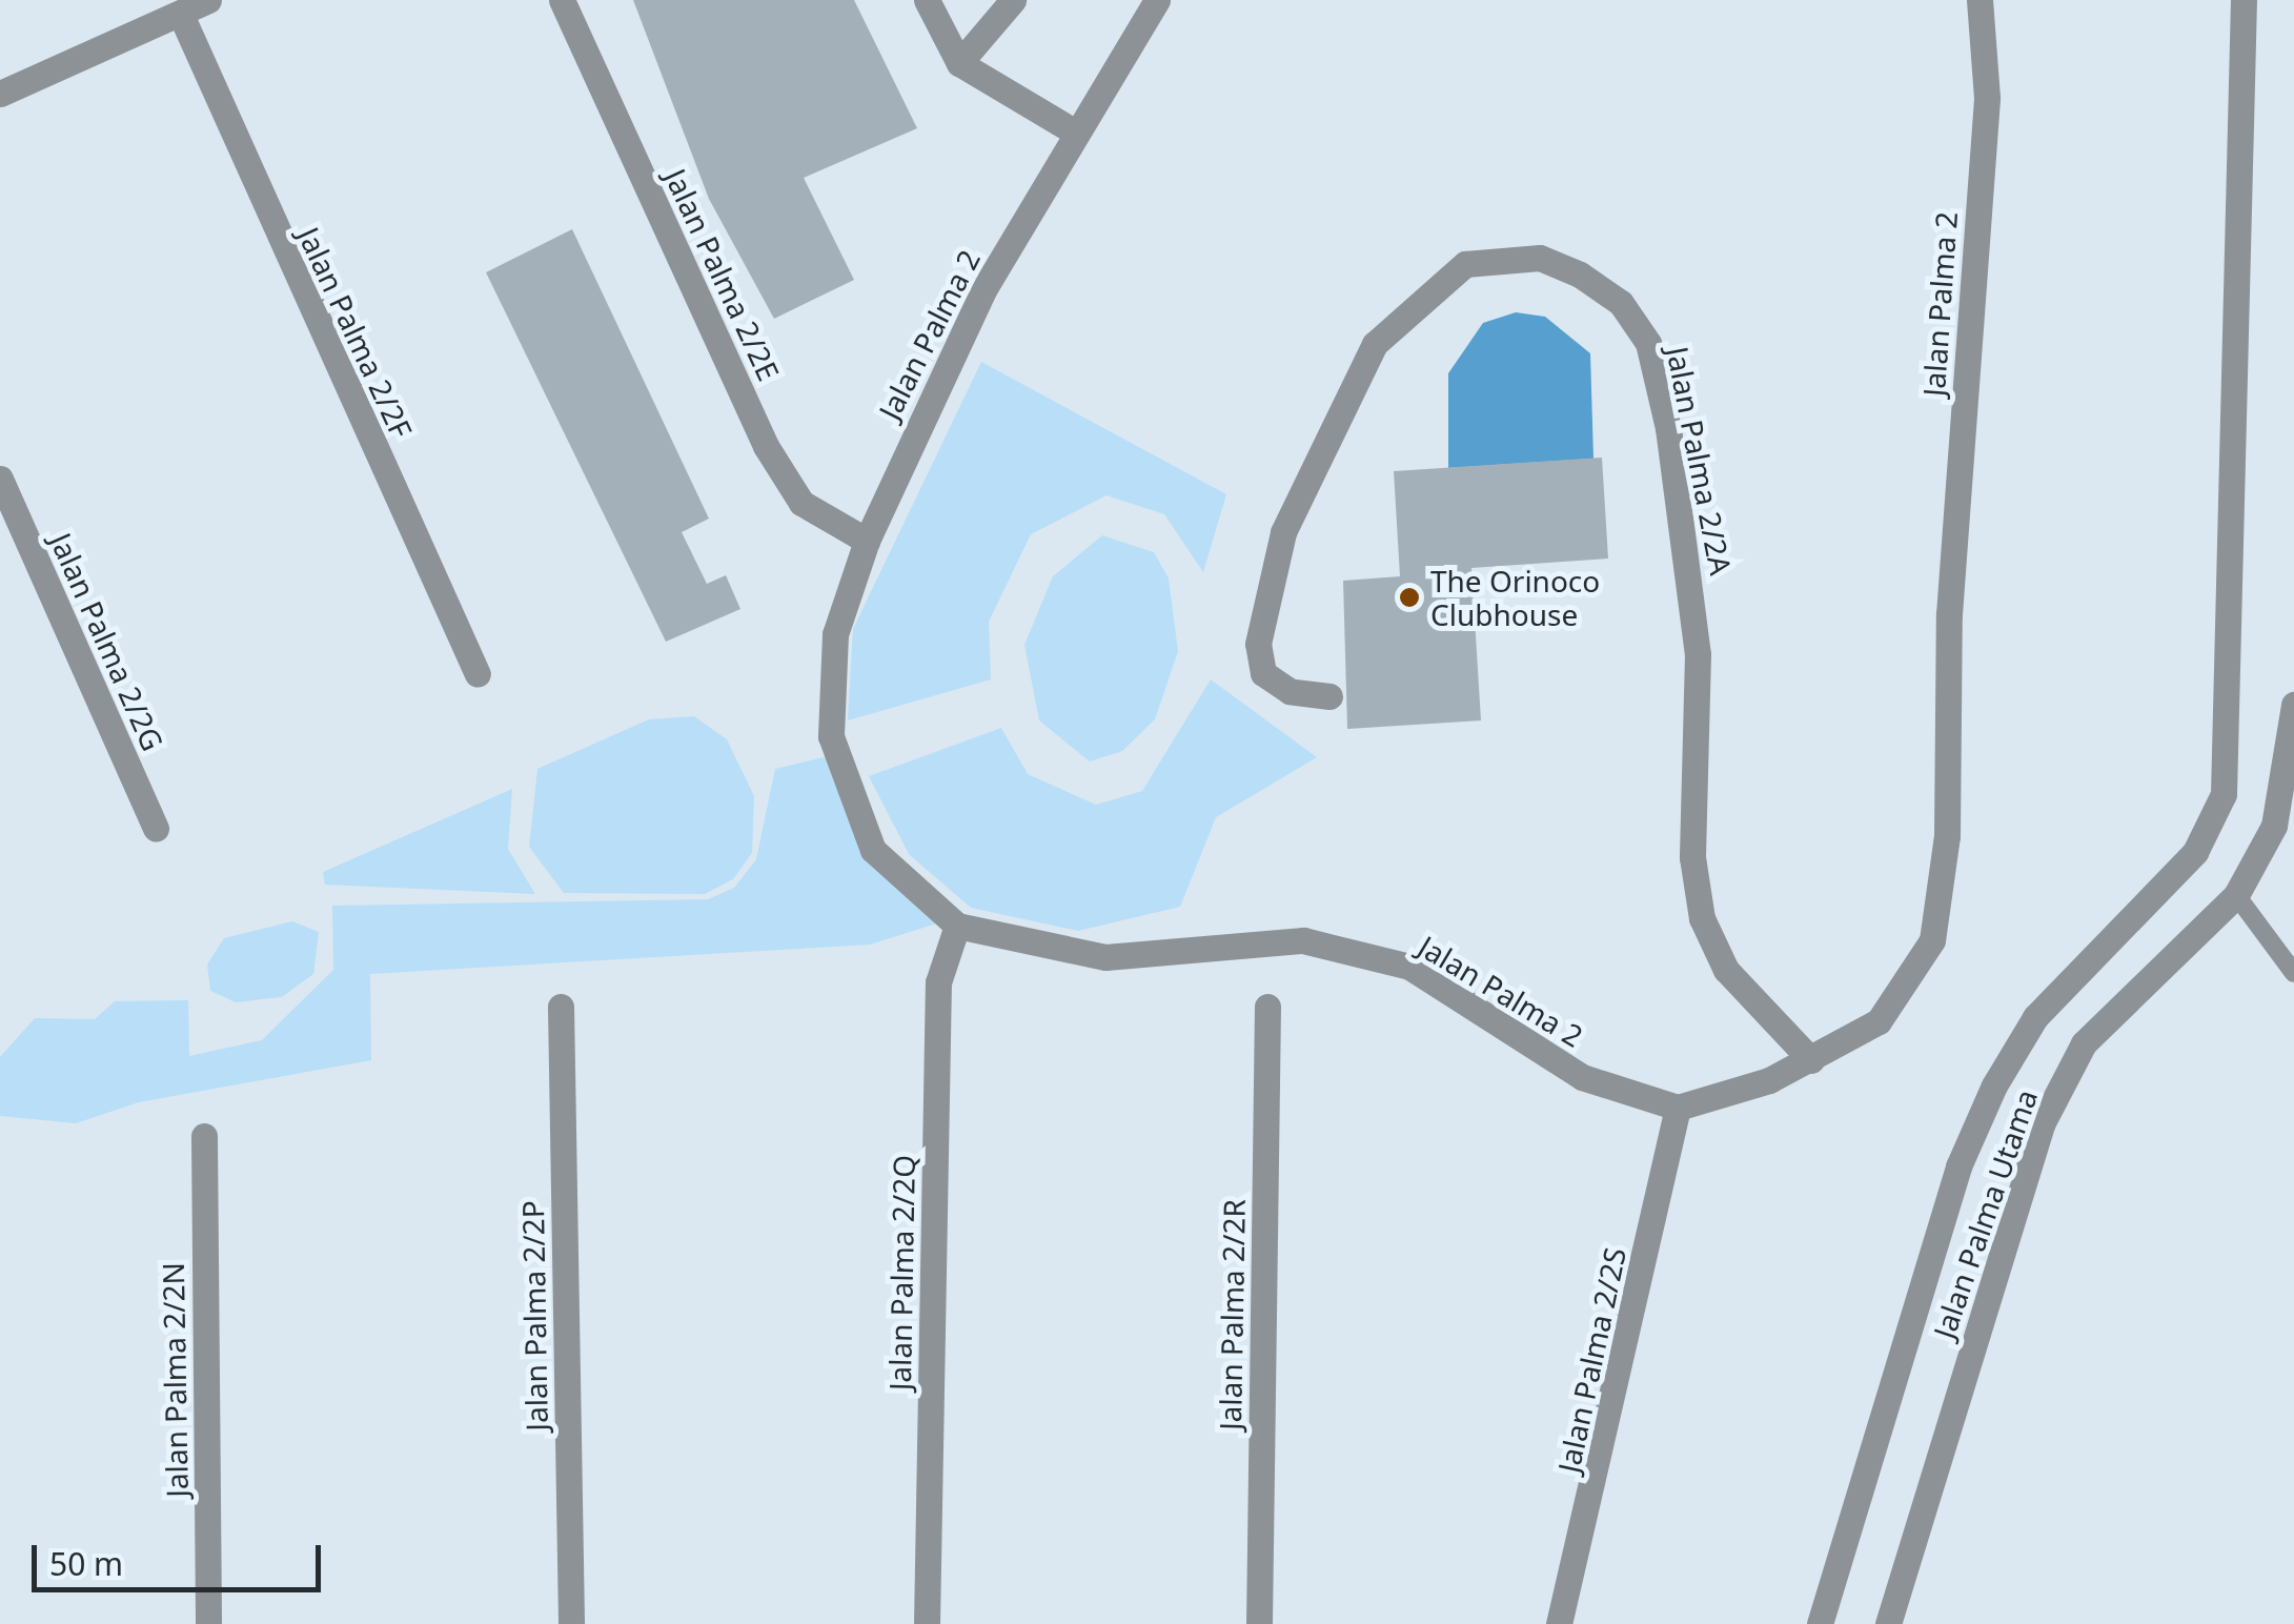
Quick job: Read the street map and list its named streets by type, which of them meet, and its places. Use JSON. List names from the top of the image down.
{
  "streets": {
    "street": [
      "Jalan Palma 2/2E",
      "Jalan Palma 2",
      "Jalan Palma 2/2F",
      "Jalan Palma 2/2A",
      "Jalan Palma 2/2G",
      "Jalan Palma Utama",
      "Jalan Palma 2/2Q",
      "Jalan Palma 2/2R",
      "Jalan Palma 2/2P",
      "Jalan Palma 2/2S",
      "Jalan Palma 2/2N"
    ]
  },
  "crossings": [
    ["Jalan Palma 2/2E", "Jalan Palma 2"],
    ["Jalan Palma 2", "Jalan Palma 2/2A"],
    ["Jalan Palma 2", "Jalan Palma 2/2Q"],
    ["Jalan Palma 2", "Jalan Palma 2/2S"]
  ],
  "places": ["The Orinoco Clubhouse"],
  "scale_bar": "50 m"
}
